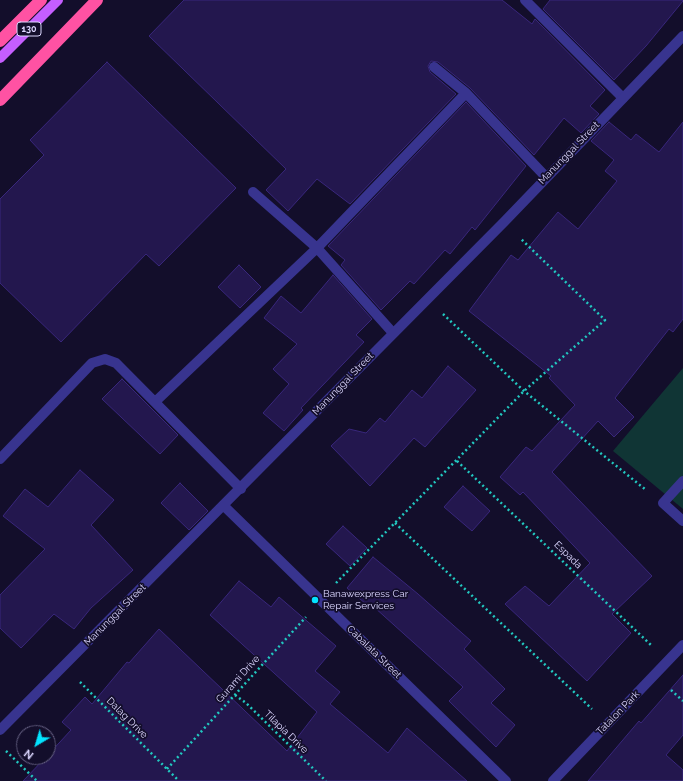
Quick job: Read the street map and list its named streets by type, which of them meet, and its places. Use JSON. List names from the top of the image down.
{
  "streets": {
    "main road": ["130"],
    "street": ["Manunggal Street", "Cabalata Street", "Tatalon Park"],
    "path": [
      "Espada",
      "Gurami Drive",
      "Dalag Drive",
      "Tilapia Drive"
    ]
  },
  "crossings": [
    ["Manunggal Street", "Cabalata Street"],
    ["Manunggal Street", "Gurami Drive"],
    ["Manunggal Street", "Dalag Drive"],
    ["Espada", "Gurami Drive"],
    ["Espada", "Tatalon Park"],
    ["Cabalata Street", "Gurami Drive"],
    ["Gurami Drive", "Dalag Drive"],
    ["Gurami Drive", "Tilapia Drive"]
  ],
  "places": ["Banawexpress Car Repair Services"],
  "north": "bottom left"
}
